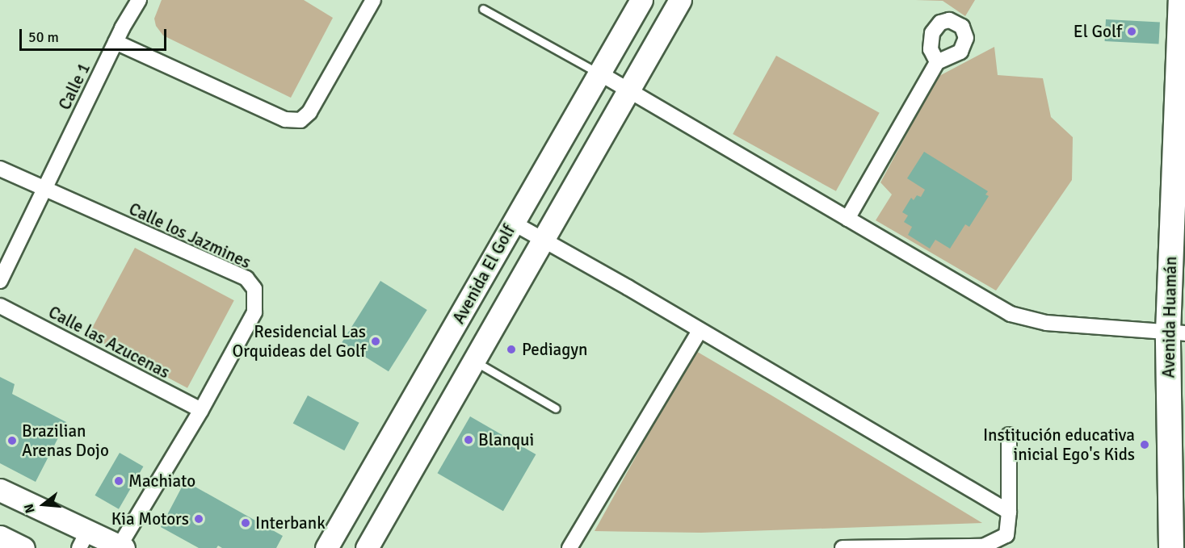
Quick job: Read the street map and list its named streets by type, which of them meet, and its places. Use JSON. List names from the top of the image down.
{
  "streets": {
    "main road": ["Avenida El Golf", "Avenida Huamán"],
    "street": ["Calle 1", "Calle los Jazmines", "Calle las Azucenas"]
  },
  "crossings": [
    ["Calle 1", "Calle los Jazmines"],
    ["Calle los Jazmines", "Calle las Azucenas"]
  ],
  "places": [
    "El Golf",
    "Residencial Las Orquideas del Golf",
    "Pediagyn",
    "Blanqui",
    "Brazilian Arenas Dojo",
    "Institución educativa inicial Ego's Kids",
    "Machiato",
    "Kia Motors",
    "Interbank"
  ],
  "scale_bar": "50 m",
  "north": "left"
}
